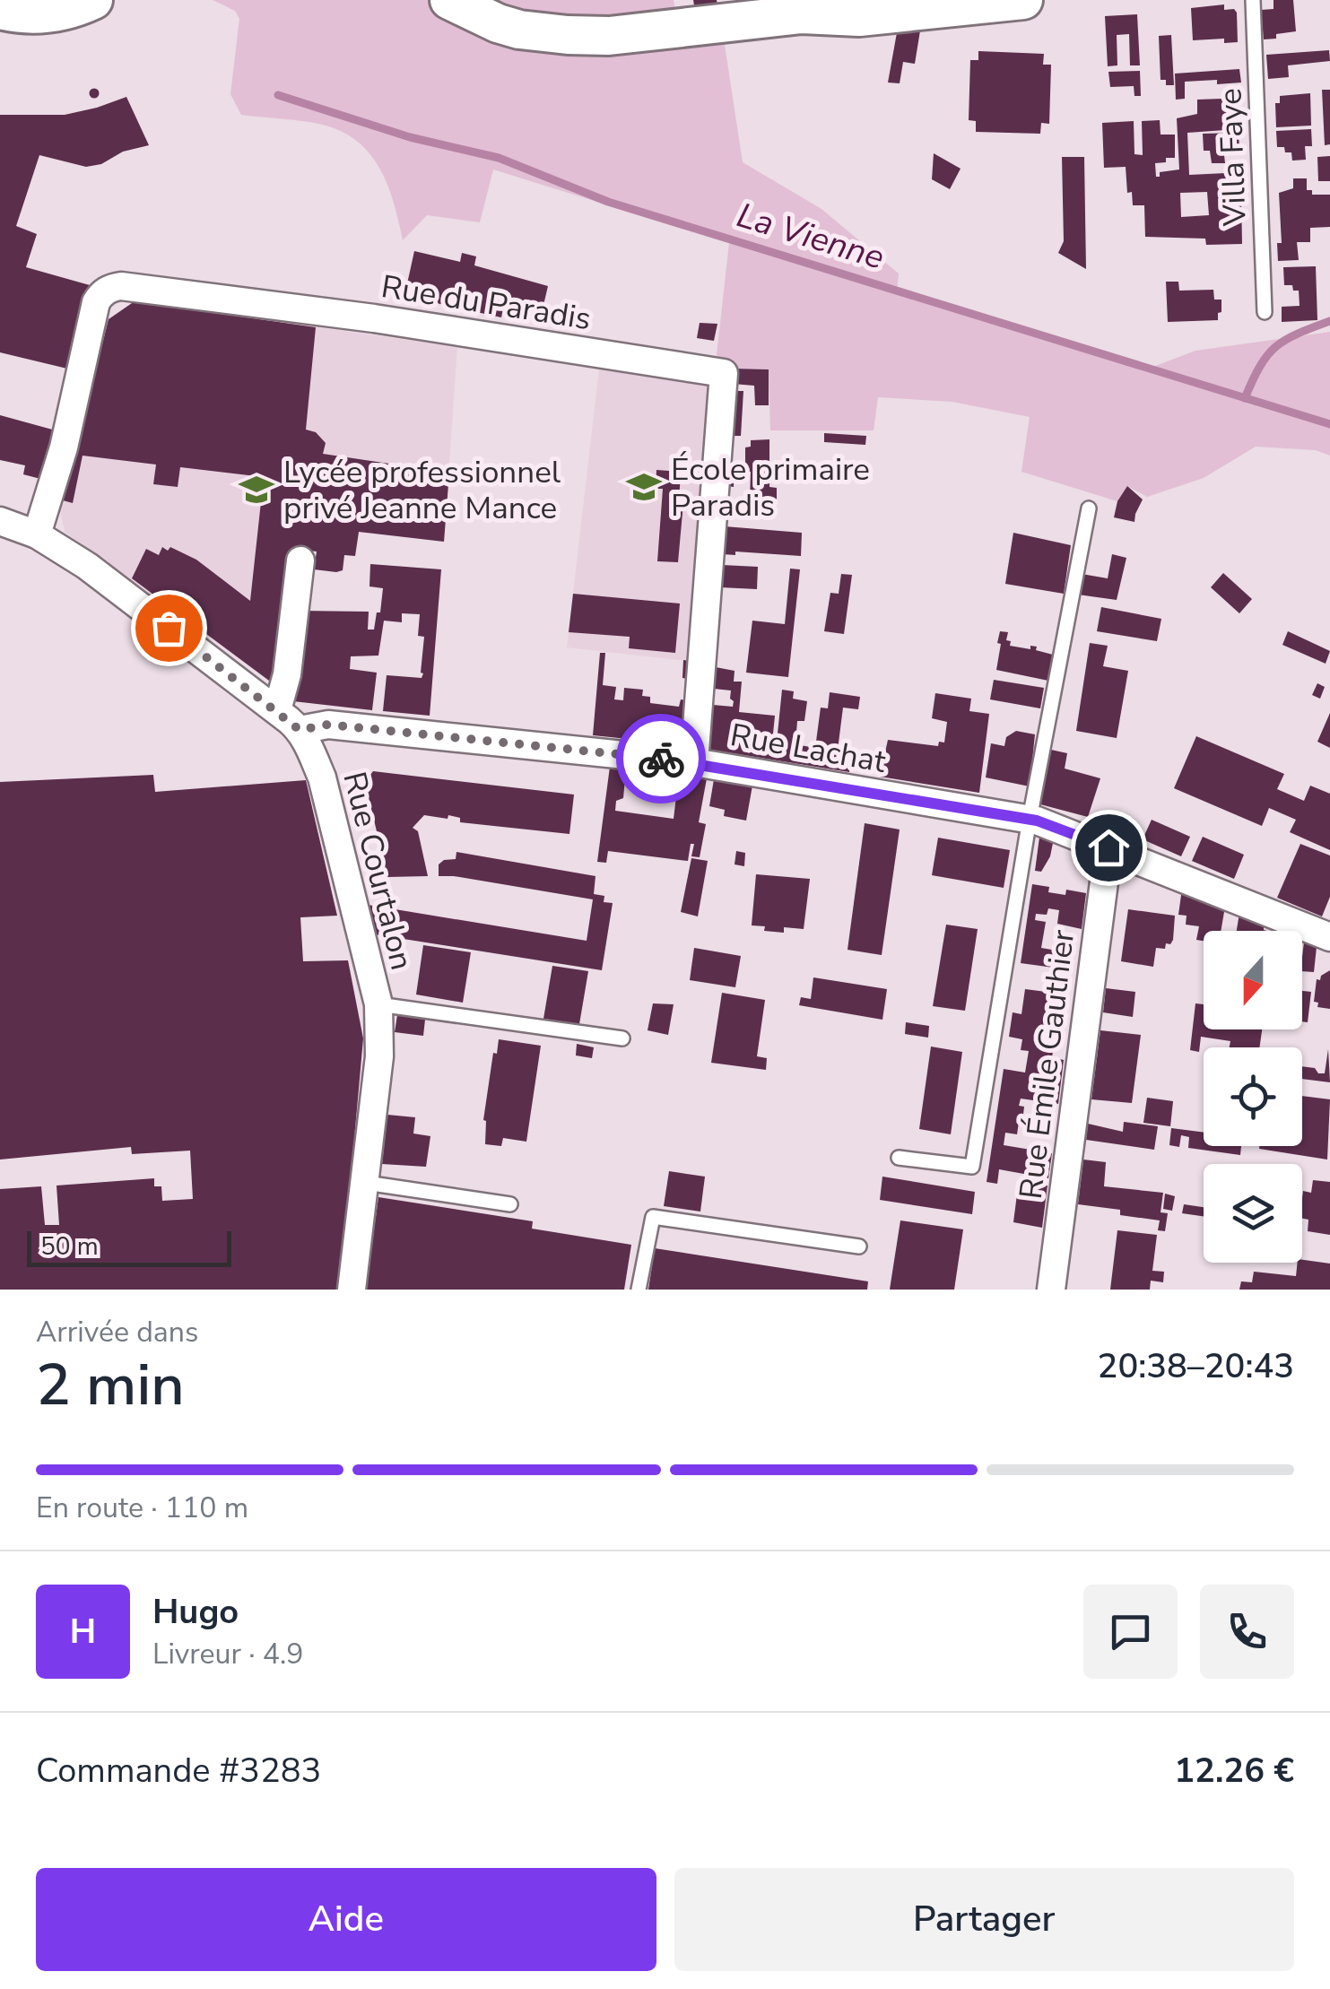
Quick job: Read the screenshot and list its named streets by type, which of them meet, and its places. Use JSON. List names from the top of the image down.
{
  "streets": {
    "street": [
      "Rue du Paradis",
      "Rue Lachat",
      "Rue Courtalon",
      "Rue Émile Gauthier"
    ],
    "lane": ["Villa Faye"]
  },
  "crossings": [
    ["Rue du Paradis", "Rue Lachat"],
    ["Rue du Paradis", "Rue Courtalon"],
    ["Rue Lachat", "Rue Courtalon"],
    ["Rue Lachat", "Rue Émile Gauthier"]
  ],
  "water": ["La Vienne"],
  "places": {
    "school or university": ["École primaire Paradis", "Lycée professionnel privé Jeanne Mance"]
  },
  "scale_bar": "50 m",
  "north": "bottom",
  "page": {
    "scale": "50 m",
    "heading": ["2 min", "Arrivée dans", "20:38–20:43"],
    "panel": [
      "Hugo",
      "Livreur · 4.9",
      "Commande #3283",
      "12.26 €"
    ],
    "bar": "En route · 110 m",
    "round": "H",
    "buttons": ["Aide", "Partager"]
  }
}
